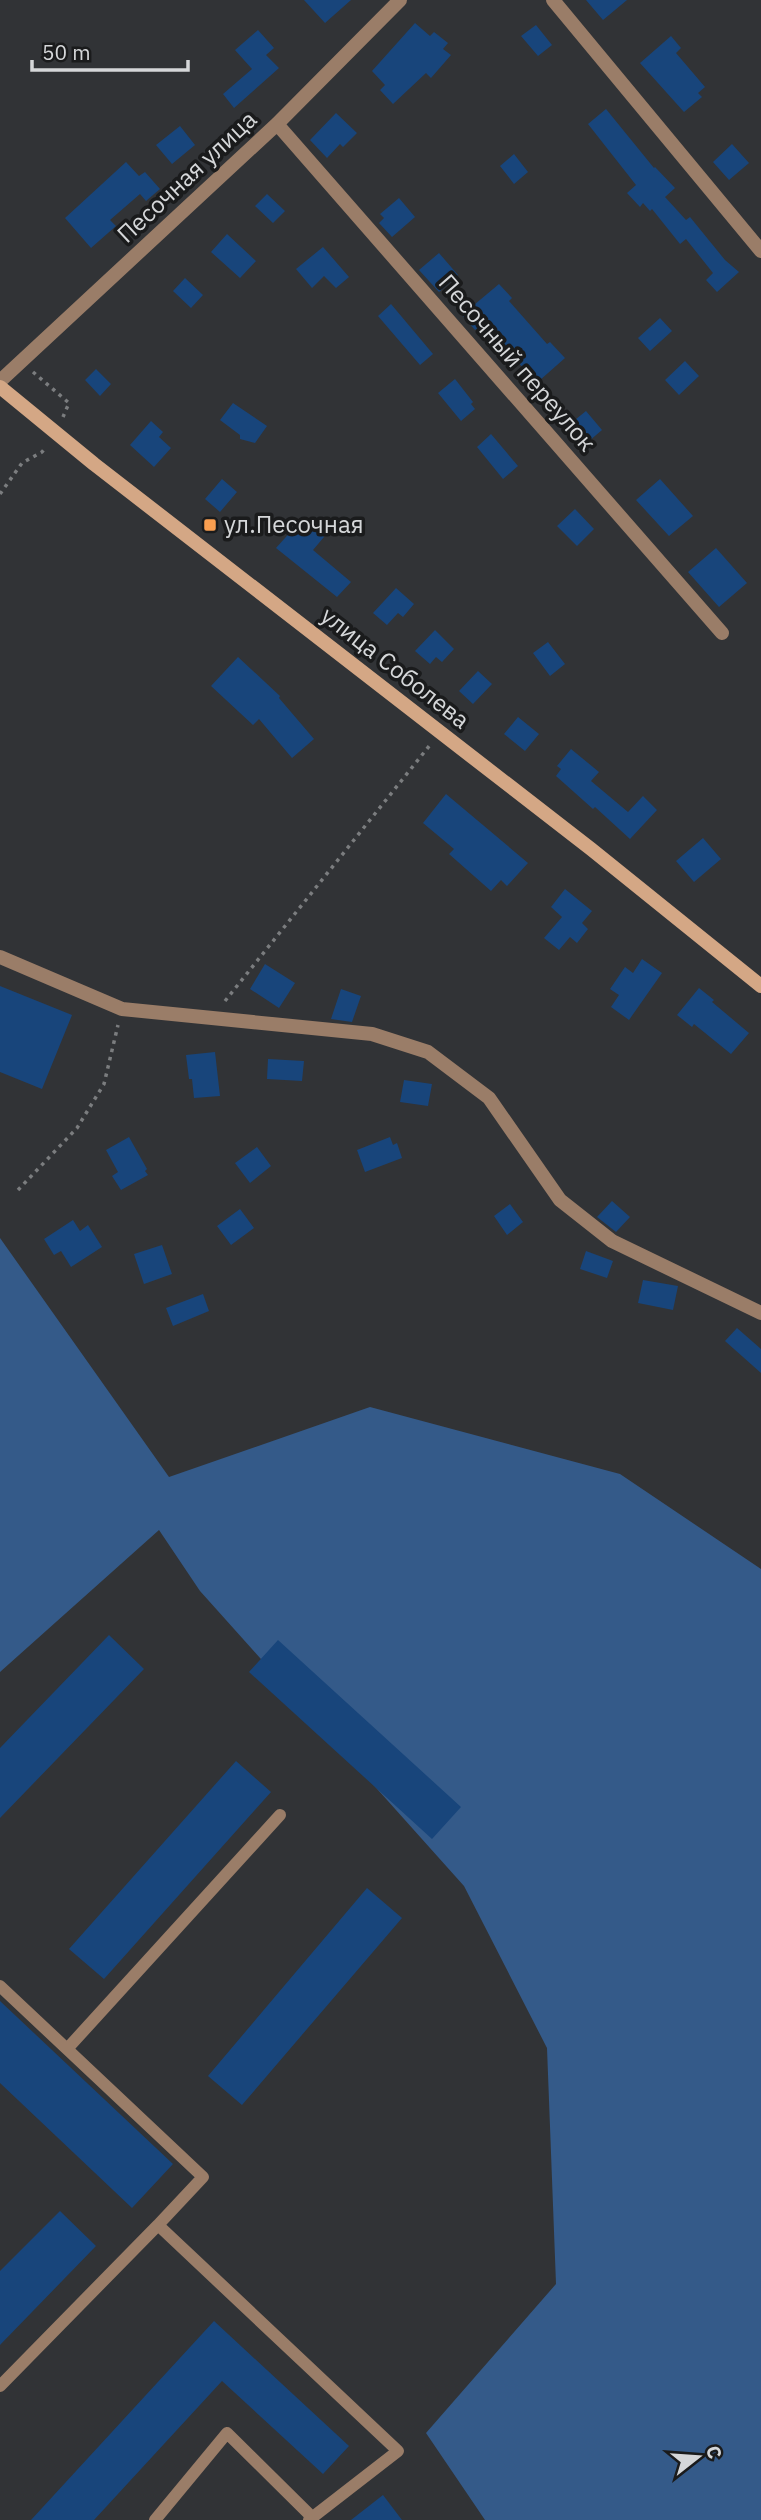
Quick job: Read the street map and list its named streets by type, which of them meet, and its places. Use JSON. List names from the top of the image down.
{
  "streets": {
    "street": ["Песочная улица", "Песочный переулок", "улица Соболева"]
  },
  "crossings": [
    ["Песочная улица", "Песочный переулок"]
  ],
  "places": {
    "transit": ["ул.Песочная"]
  },
  "scale_bar": "50 m",
  "north": "right"
}
